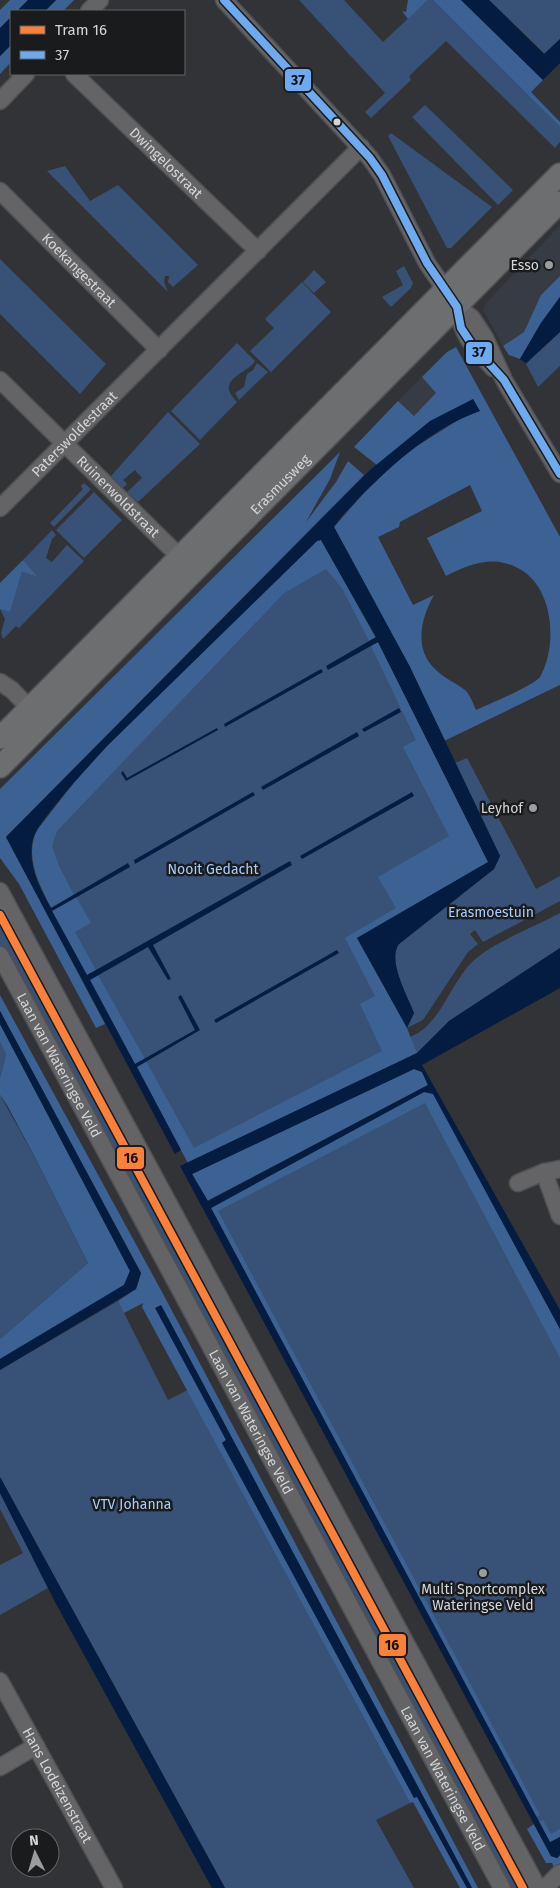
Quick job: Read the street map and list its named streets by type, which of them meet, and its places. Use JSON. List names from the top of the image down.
{
  "streets": {
    "main road": ["Erasmusweg"],
    "street": [
      "Dwingelostraat",
      "Koekangestraat",
      "Paterswoldestraat",
      "Ruinerwoldstraat",
      "Laan van Wateringse Veld",
      "Hans Lodeizenstraat"
    ]
  },
  "crossings": [
    ["Dwingelostraat", "Paterswoldestraat"],
    ["Koekangestraat", "Paterswoldestraat"],
    ["Paterswoldestraat", "Ruinerwoldstraat"],
    ["Erasmusweg", "Ruinerwoldstraat"]
  ],
  "parks": ["Nooit Gedacht", "Erasmoestuin", "VTV Johanna"],
  "places": ["Esso", "Leyhof", "Multi Sportcomplex Wateringse Veld"],
  "lines": ["transit line 37", "tram line 16"],
  "legend": ["Tram 16", "37"],
  "north": "top"
}
